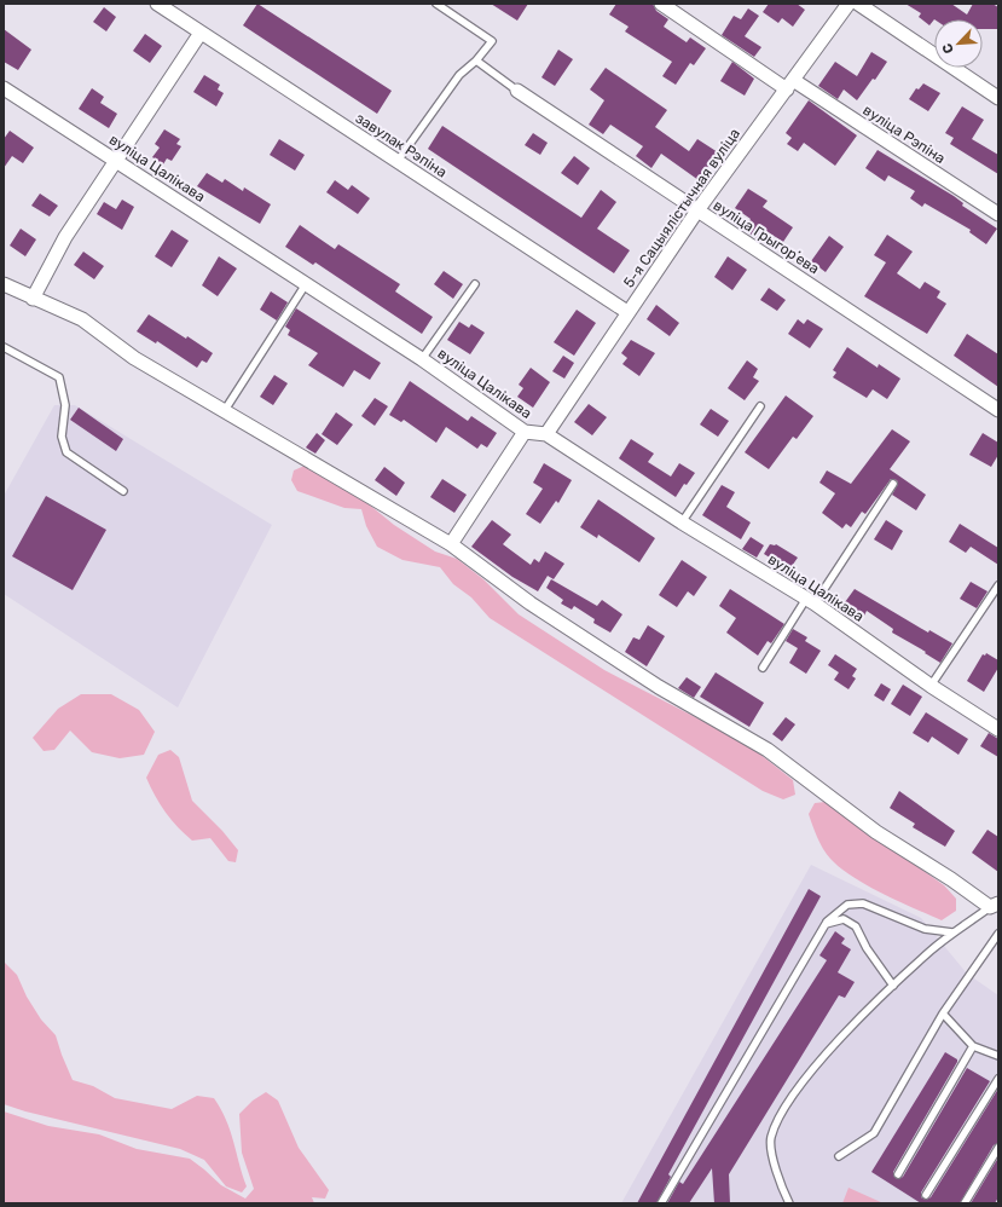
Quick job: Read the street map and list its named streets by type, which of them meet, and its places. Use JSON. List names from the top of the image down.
{
  "streets": {
    "street": [
      "вуліца Рэпіна",
      "завулак Рэпіна",
      "вуліца Цалікава",
      "5-я Сацыялістычная вуліца",
      "вуліца Грыгорʼева"
    ]
  },
  "crossings": [
    ["вуліца Рэпіна", "5-я Сацыялістычная вуліца"],
    ["завулак Рэпіна", "5-я Сацыялістычная вуліца"],
    ["вуліца Цалікава", "5-я Сацыялістычная вуліца"],
    ["5-я Сацыялістычная вуліца", "вуліца Грыгорʼева"]
  ],
  "north": "bottom left"
}
